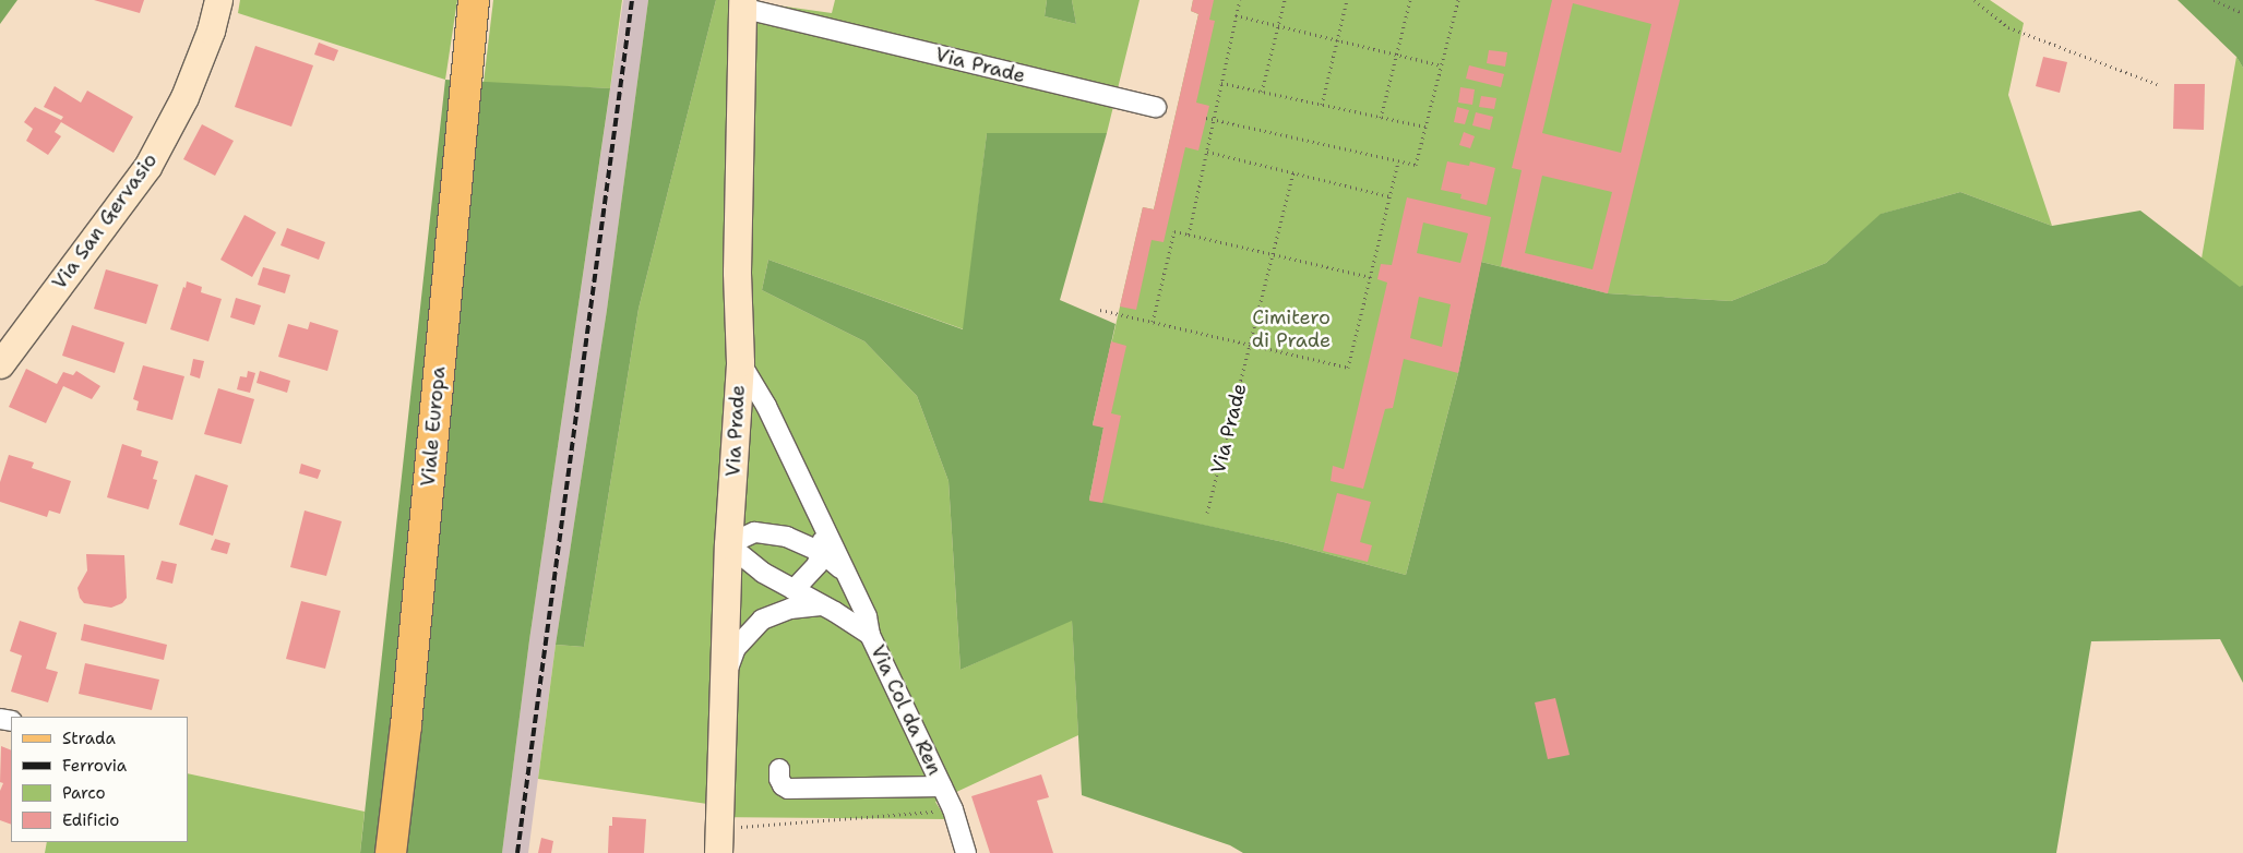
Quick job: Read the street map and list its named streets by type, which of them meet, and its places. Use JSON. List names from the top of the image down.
{
  "streets": {
    "main road": ["Via Prade", "Via San Gervasio", "Viale Europa"],
    "street": ["Via Col da Ren"]
  },
  "crossings": [
    ["Via Prade", "Via Col da Ren"]
  ],
  "parks": ["Cimitero di Prade"],
  "legend": [
    "Strada",
    "Ferrovia",
    "Parco",
    "Edificio"
  ]
}
